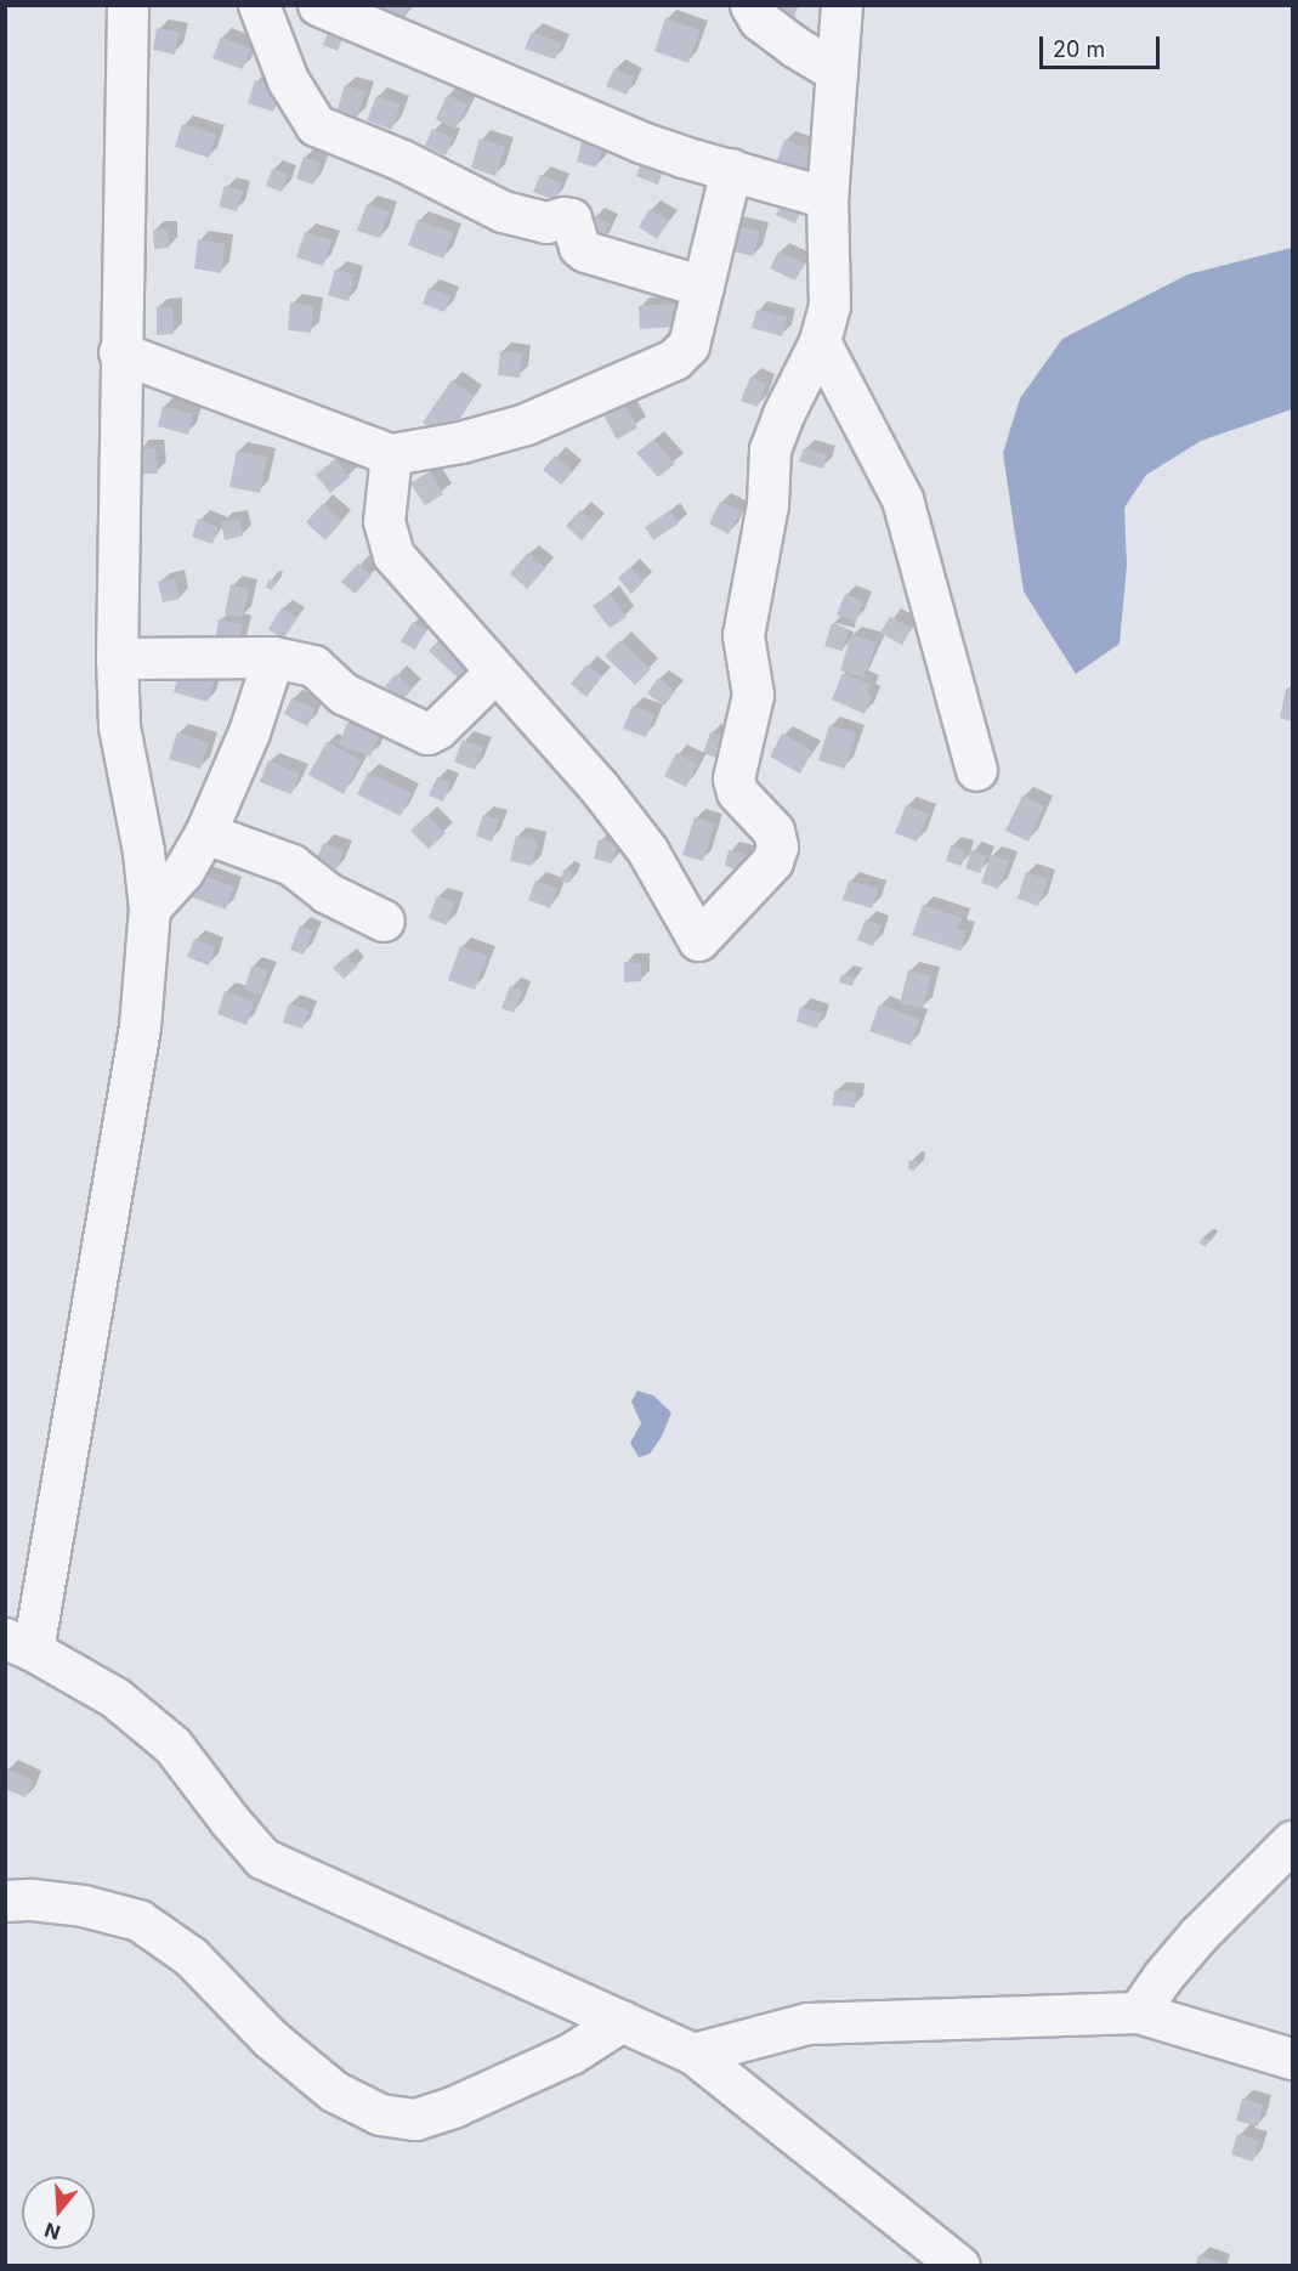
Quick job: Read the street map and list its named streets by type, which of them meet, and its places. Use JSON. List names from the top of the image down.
{
  "scale_bar": "20 m",
  "north": "bottom"
}
